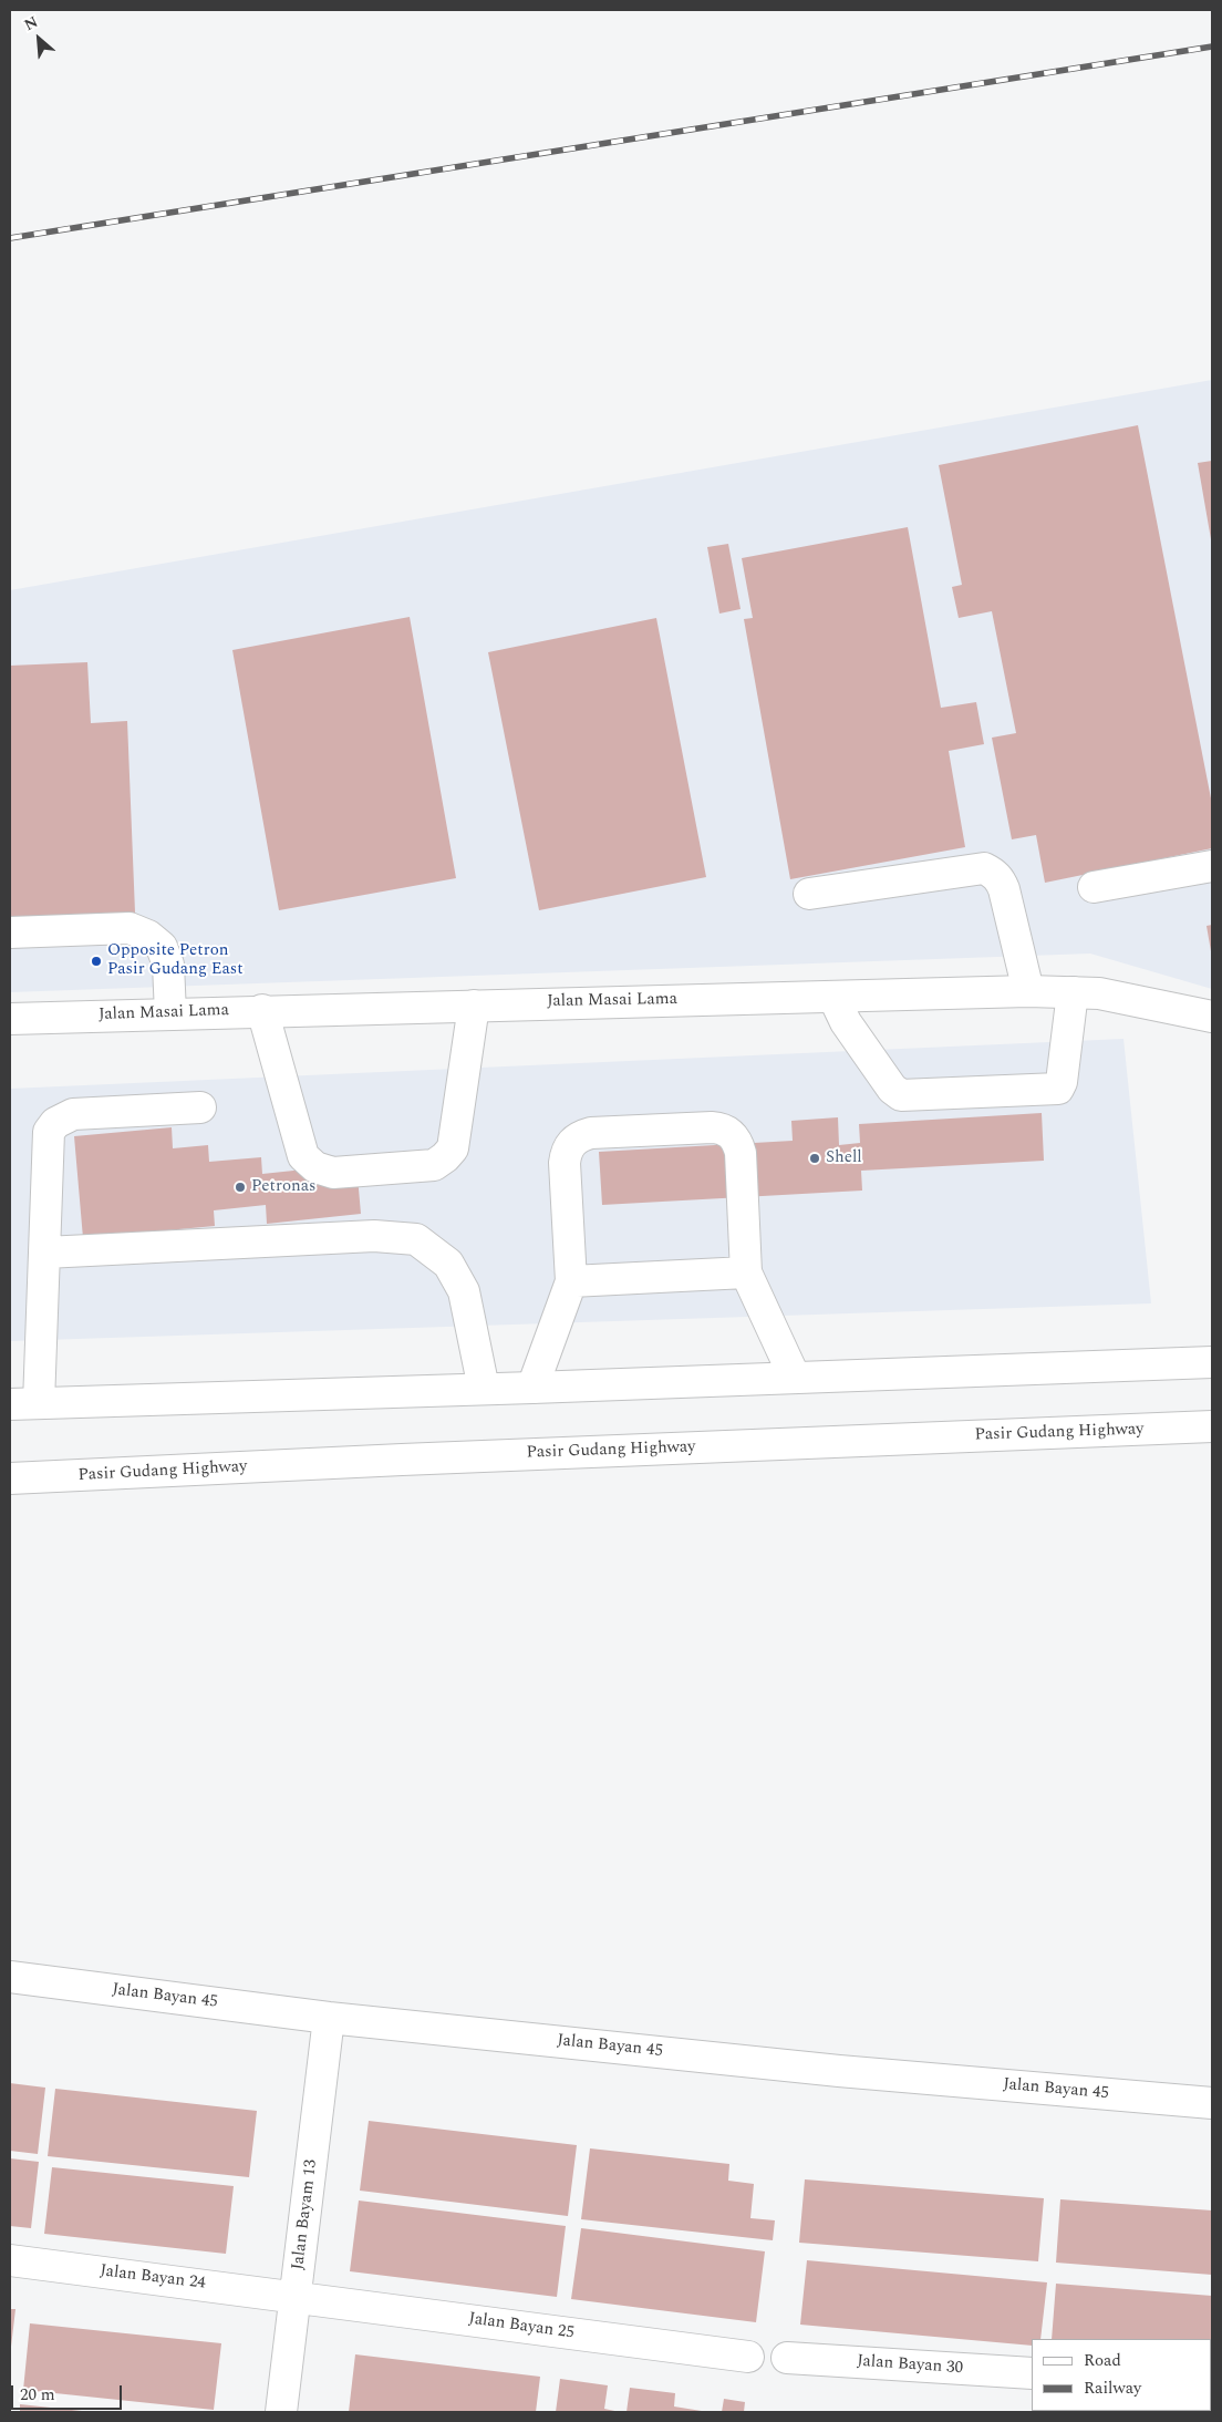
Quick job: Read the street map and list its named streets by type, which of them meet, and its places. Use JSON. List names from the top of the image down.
{
  "streets": {
    "main road": [
      "Jalan Masai Lama",
      "Pasir Gudang Highway",
      "Jalan Bayan 45",
      "Jalan Bayam 13",
      "Jalan Bayan 24",
      "Jalan Bayan 25",
      "Jalan Bayan 30"
    ]
  },
  "crossings": [
    ["Jalan Bayan 45", "Jalan Bayam 13"],
    ["Jalan Bayam 13", "Jalan Bayan 24"],
    ["Jalan Bayam 13", "Jalan Bayan 25"],
    ["Jalan Bayan 24", "Jalan Bayan 25"]
  ],
  "places": ["Opposite Petron Pasir Gudang East", "Shell", "Petronas"],
  "legend": ["Road", "Railway"],
  "scale_bar": "20 m",
  "north": "top left"
}
